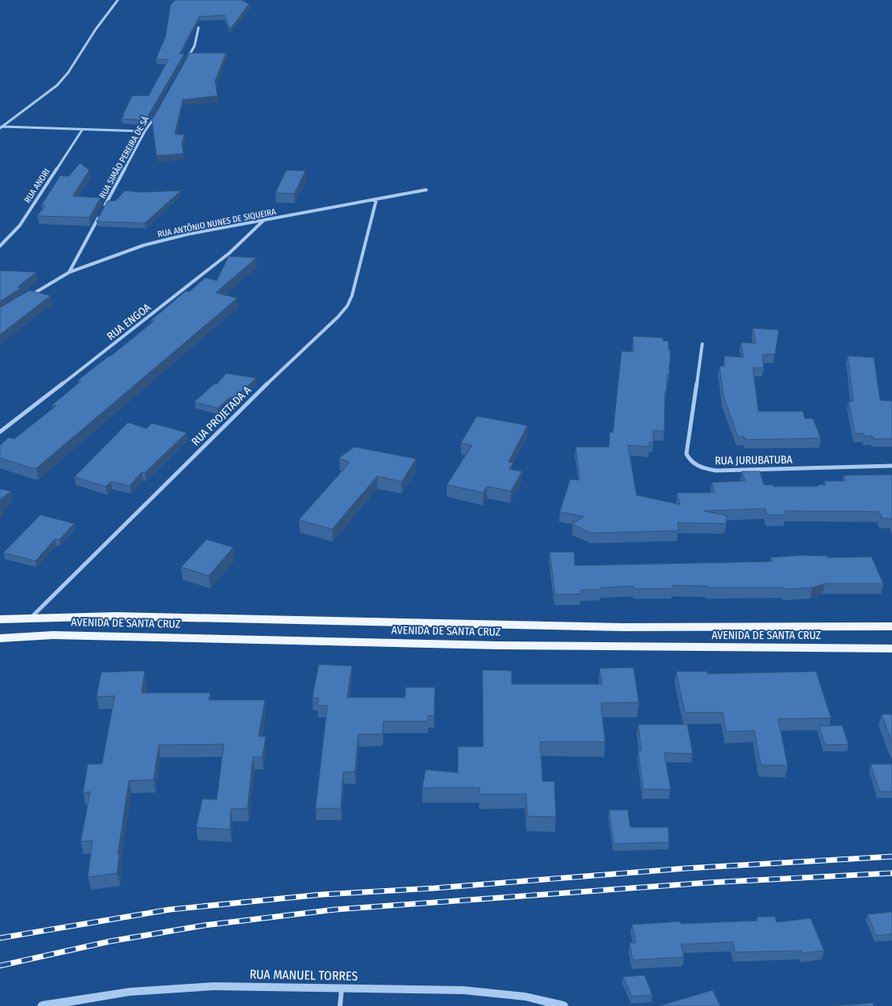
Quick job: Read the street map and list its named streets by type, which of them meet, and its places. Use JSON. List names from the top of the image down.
{
  "streets": {
    "main road": ["AVENIDA DE SANTA CRUZ"],
    "street": [
      "RUA SIMÃO PEREIRA DE SÁ",
      "RUA ANORI",
      "RUA ANTÔNIO NUNES DE SIQUEIRA",
      "RUA ENGOA",
      "RUA PROJETADA A",
      "RUA JURUBATUBA",
      "RUA MANUEL TORRES"
    ]
  },
  "crossings": [
    ["RUA SIMÃO PEREIRA DE SÁ", "RUA ANTÔNIO NUNES DE SIQUEIRA"],
    ["RUA ANTÔNIO NUNES DE SIQUEIRA", "RUA ENGOA"],
    ["RUA ANTÔNIO NUNES DE SIQUEIRA", "RUA PROJETADA A"],
    ["RUA PROJETADA A", "AVENIDA DE SANTA CRUZ"]
  ]
}
